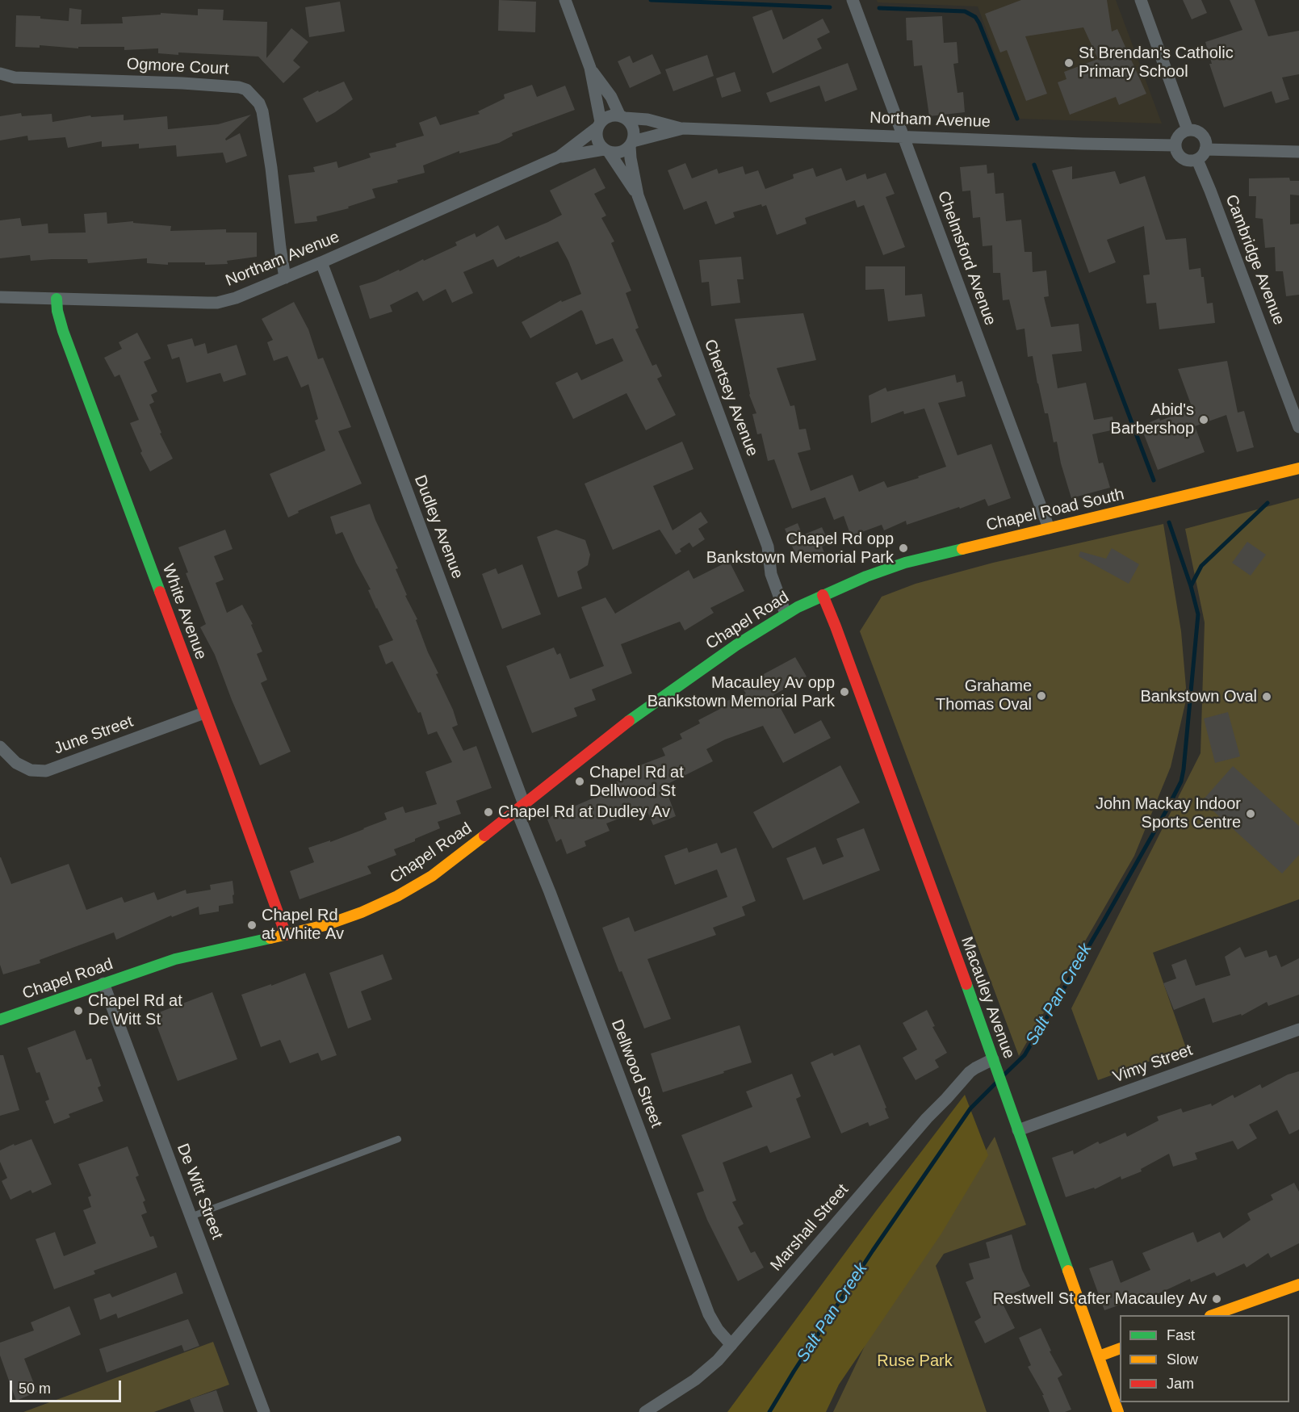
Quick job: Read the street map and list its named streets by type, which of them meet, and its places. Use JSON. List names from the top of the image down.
{
  "streets": {
    "main road": [
      "Chapel Road South",
      "White Avenue",
      "Chapel Road",
      "Macauley Avenue"
    ],
    "street": [
      "Ogmore Court",
      "Northam Avenue",
      "Chelmsford Avenue",
      "Cambridge Avenue",
      "Chertsey Avenue",
      "Dudley Avenue",
      "June Street",
      "Vimy Street",
      "Dellwood Street",
      "De Witt Street",
      "Marshall Street"
    ]
  },
  "crossings": [
    ["Ogmore Court", "Northam Avenue"],
    ["Northam Avenue", "Chelmsford Avenue"],
    ["Northam Avenue", "Cambridge Avenue"],
    ["Northam Avenue", "Chertsey Avenue"],
    ["Northam Avenue", "Dudley Avenue"],
    ["Northam Avenue", "White Avenue"],
    ["Chelmsford Avenue", "Chapel Road South"],
    ["Chertsey Avenue", "Chapel Road"],
    ["Chapel Road South", "Chapel Road"],
    ["Chapel Road South", "Macauley Avenue"],
    ["Dudley Avenue", "Chapel Road"],
    ["Dudley Avenue", "Dellwood Street"],
    ["White Avenue", "Chapel Road"],
    ["White Avenue", "June Street"],
    ["Chapel Road", "Macauley Avenue"],
    ["Chapel Road", "Dellwood Street"],
    ["Chapel Road", "De Witt Street"],
    ["Macauley Avenue", "Vimy Street"],
    ["Macauley Avenue", "Marshall Street"],
    ["Dellwood Street", "Marshall Street"]
  ],
  "water": ["Salt Pan Creek"],
  "parks": ["Ruse Park"],
  "places": [
    "St Brendan's Catholic Primary School",
    "Abid's Barbershop",
    "Chapel Rd opp Bankstown Memorial Park",
    "Macauley Av opp Bankstown Memorial Park",
    "Grahame Thomas Oval",
    "Bankstown Oval",
    "Chapel Rd at Dellwood St",
    "Chapel Rd at Dudley Av",
    "John Mackay Indoor Sports Centre",
    "Chapel Rd at White Av",
    "Chapel Rd at De Witt St",
    "Restwell St after Macauley Av"
  ],
  "legend": ["Fast", "Slow", "Jam"],
  "scale_bar": "50 m"
}
